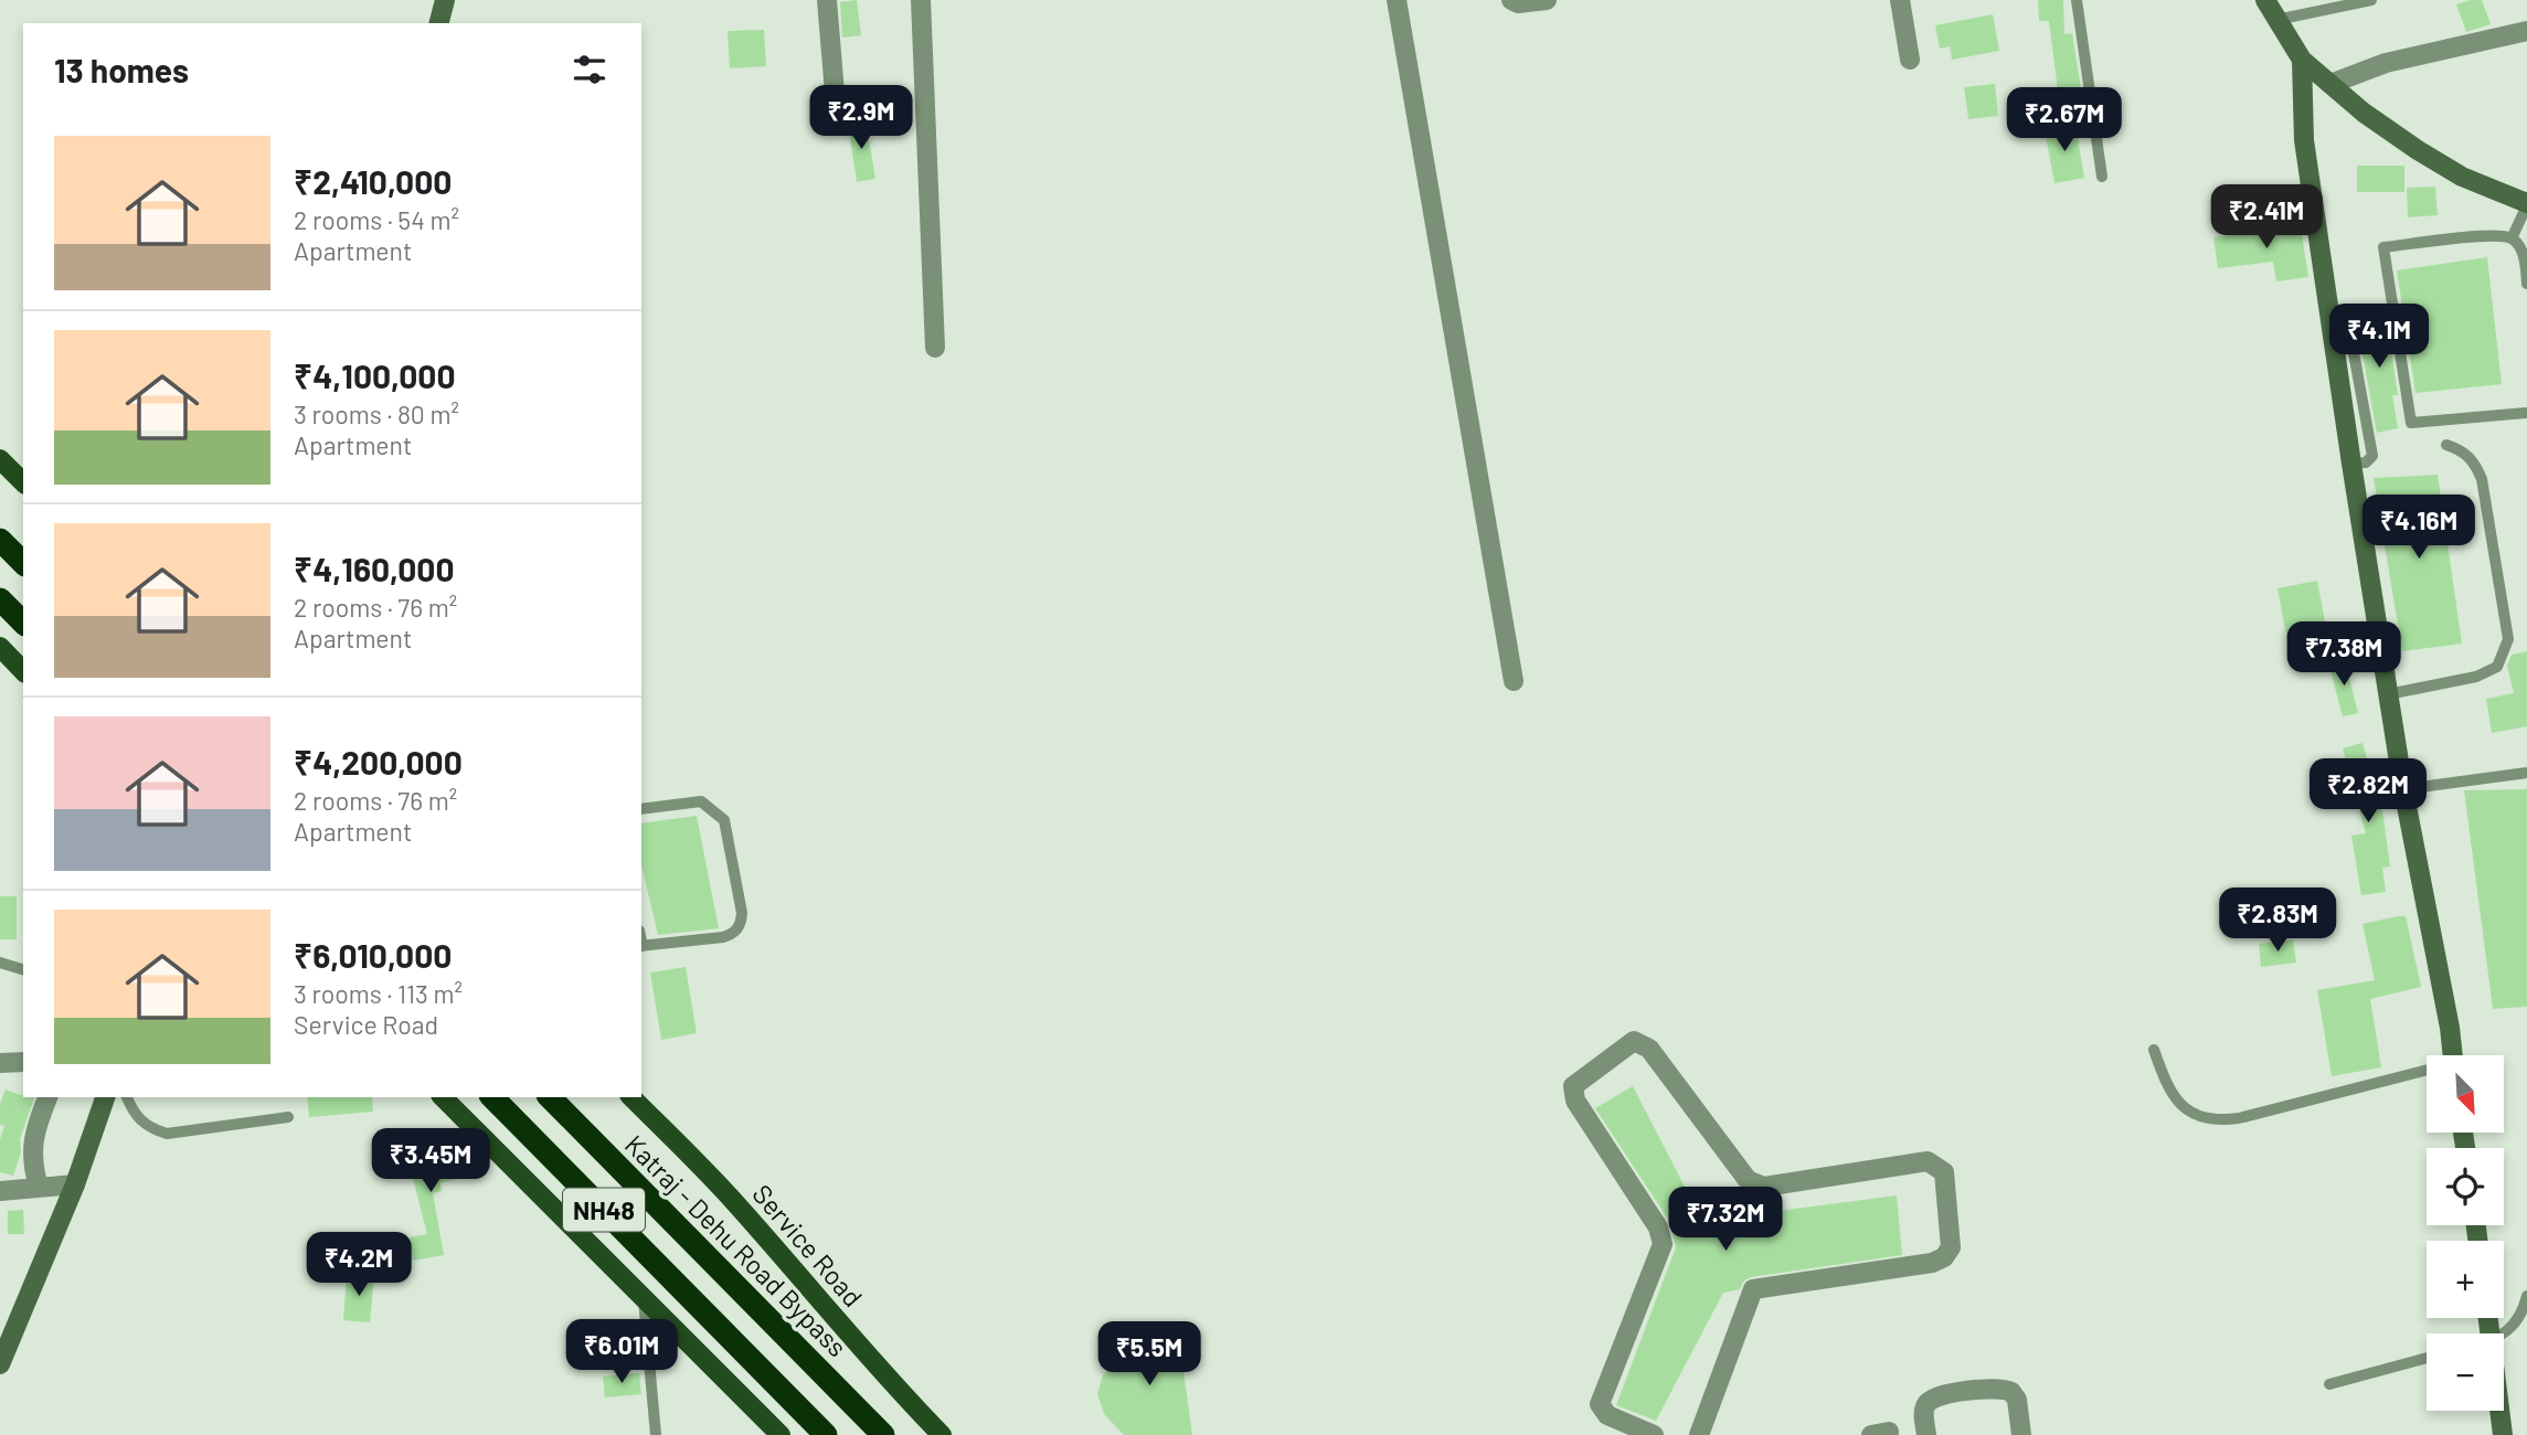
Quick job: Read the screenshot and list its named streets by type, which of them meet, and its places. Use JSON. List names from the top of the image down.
{
  "streets": {
    "highway": ["NH48", "Katraj - Dehu Road Bypass"],
    "main road": ["Service Road"]
  },
  "north": "bottom right",
  "page": {
    "heading": "13 homes",
    "price": [
      "₹2.9M",
      "₹2.67M",
      "₹2.41M",
      "₹4.1M",
      "₹4.16M",
      "₹7.38M",
      "₹2.82M",
      "₹2.83M",
      "₹3.45M",
      "₹7.32M",
      "₹4.2M",
      "₹6.01M",
      "₹5.5M"
    ],
    "list": [
      {
        "name": "₹2,410,000",
        "note": "2 rooms · 54 m² · Apartment"
      },
      {
        "name": "₹4,100,000",
        "note": "3 rooms · 80 m² · Apartment"
      },
      {
        "name": "₹4,160,000",
        "note": "2 rooms · 76 m² · Apartment"
      },
      {
        "name": "₹4,200,000",
        "note": "2 rooms · 76 m² · Apartment"
      },
      {
        "name": "₹6,010,000",
        "note": "3 rooms · 113 m² · Service Road"
      }
    ],
    "map_buttons": ["+", "−"]
  }
}
